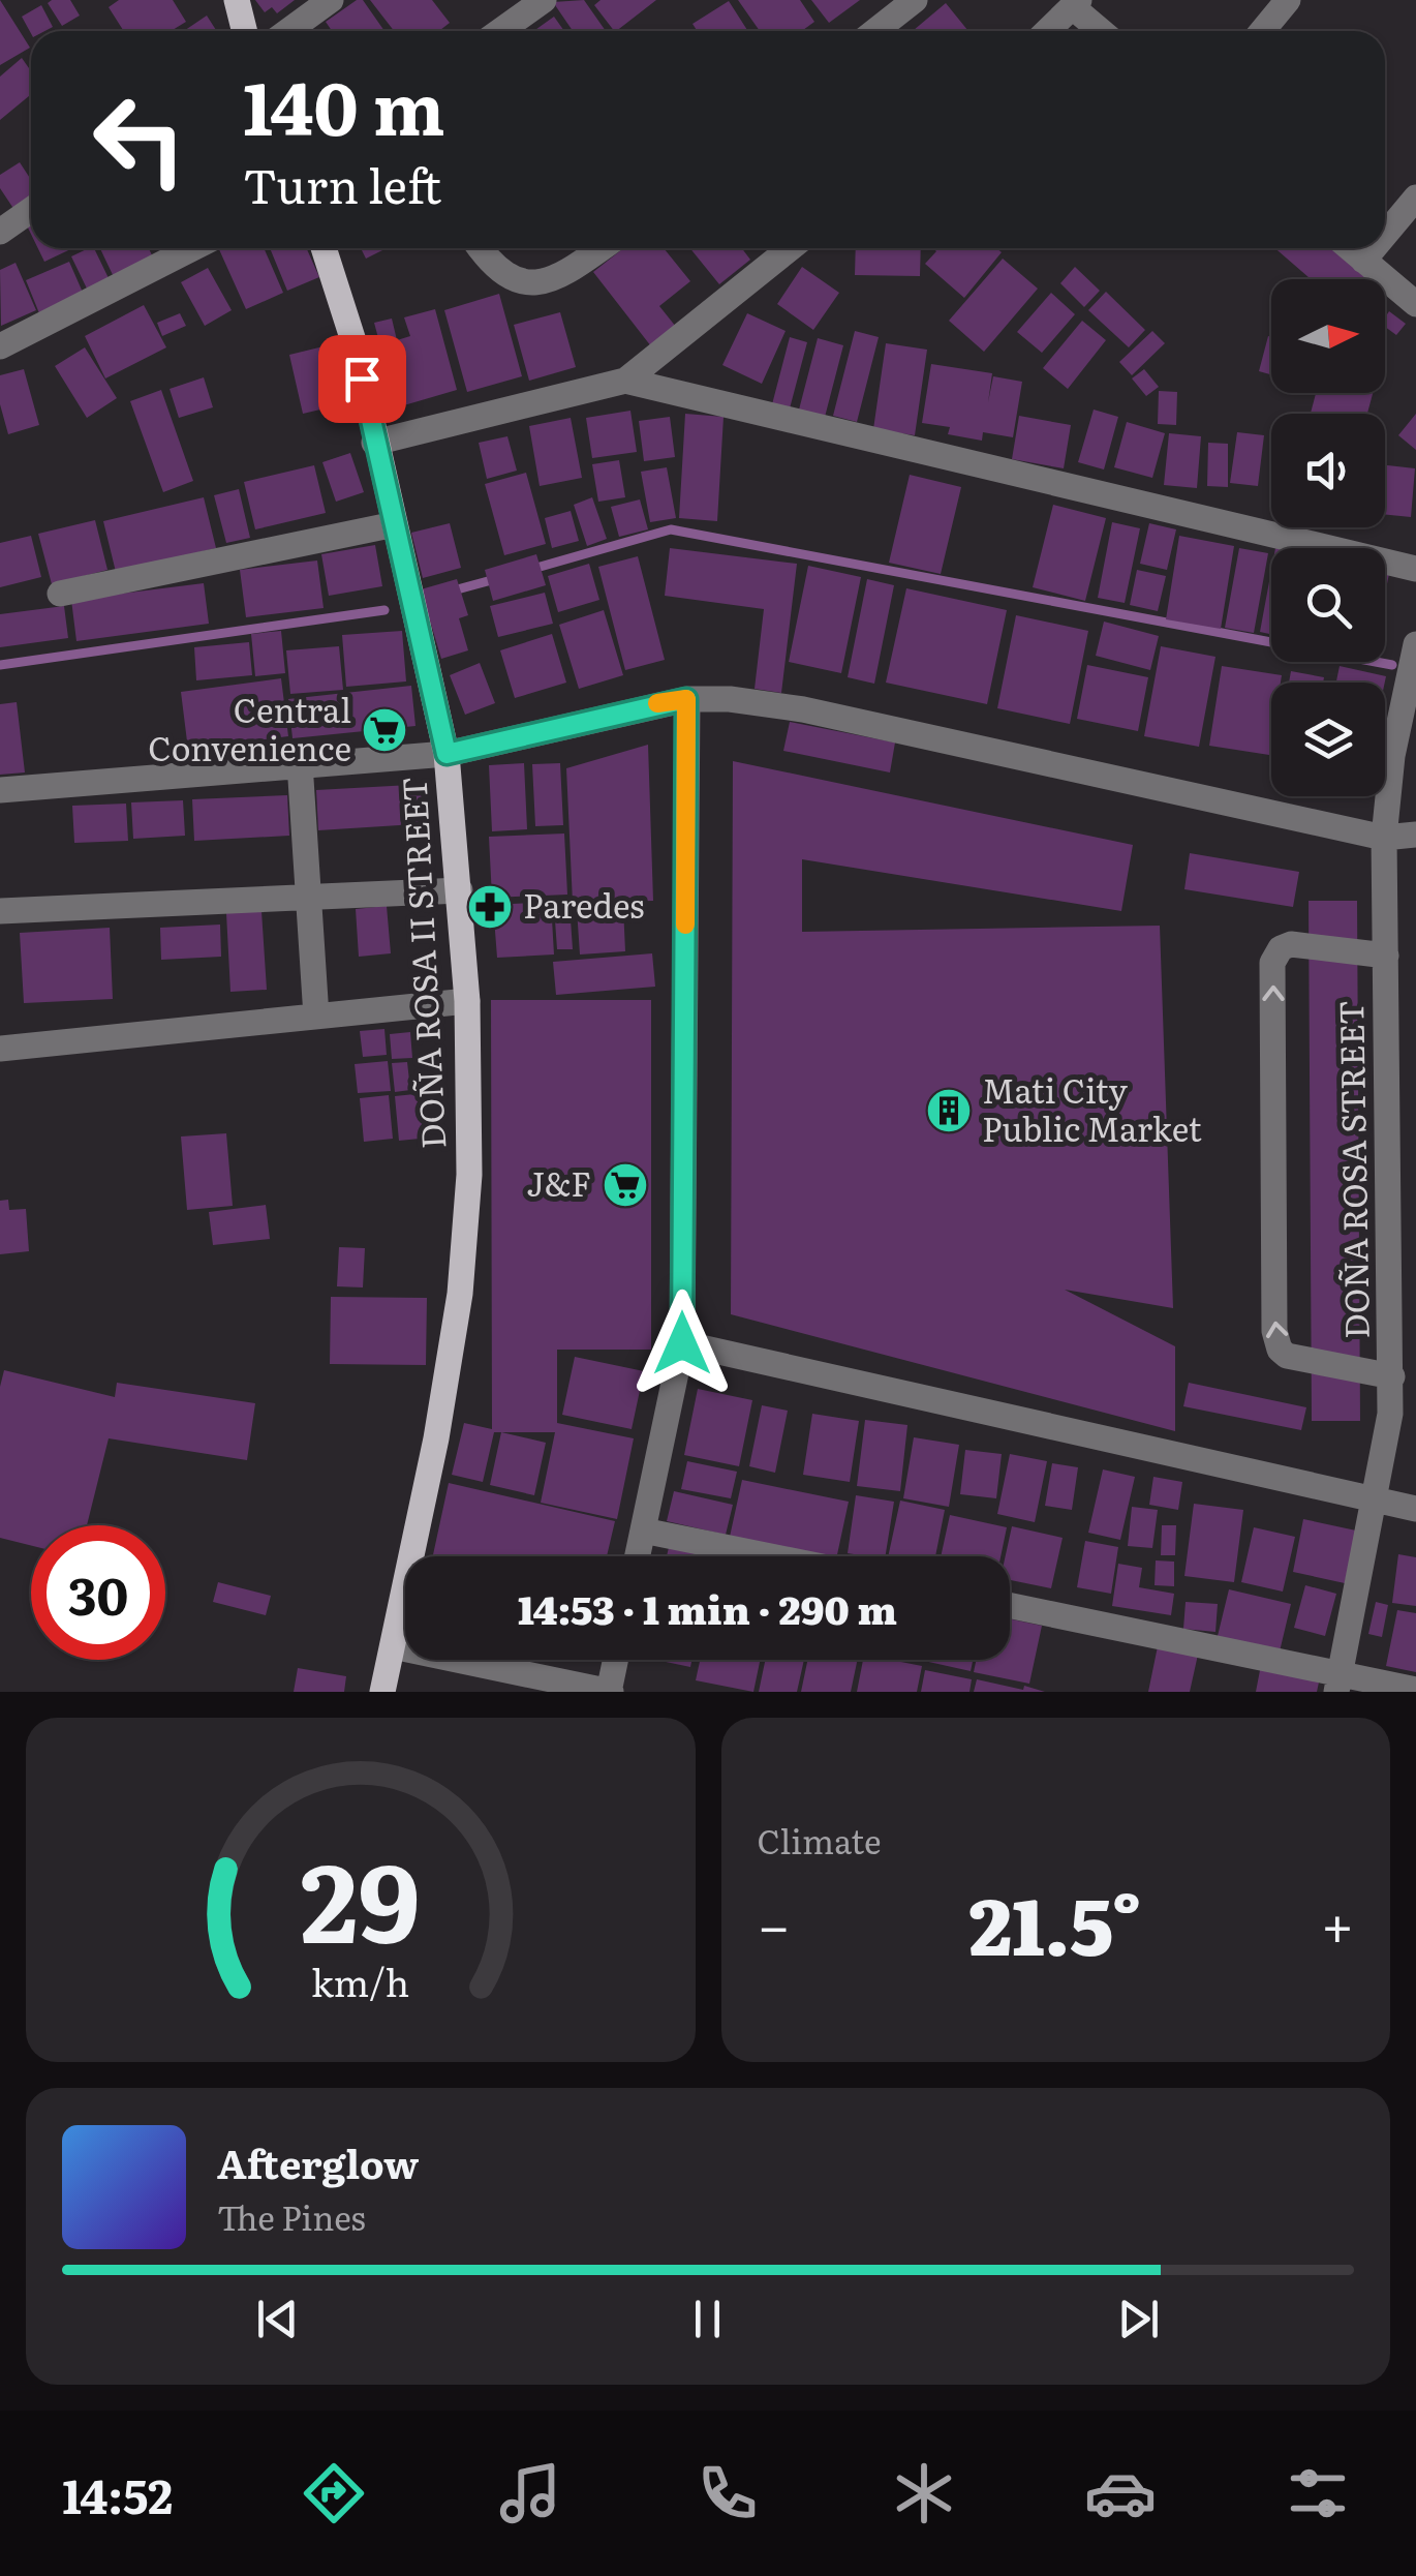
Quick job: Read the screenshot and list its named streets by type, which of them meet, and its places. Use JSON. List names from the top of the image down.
{
  "streets": {
    "main road": ["DOÑA ROSA II STREET"],
    "street": ["DOÑA ROSA STREET"]
  },
  "places": {
    "supermarket": ["Central Convenience", "J&F"],
    "pharmacy": ["Paredes"],
    "building": ["Mati City Public Market"]
  },
  "north": "right",
  "page": {
    "turn": ["140 m", "Turn left"],
    "limit": "30",
    "trip": "14:53 · 1 min · 290 m",
    "tile": "Climate",
    "heat": ["−", "21.5°", "+"],
    "song": ["Afterglow", "The Pines"],
    "tabs": "14:52",
    "gauge": ["29", "km/h"]
  }
}
